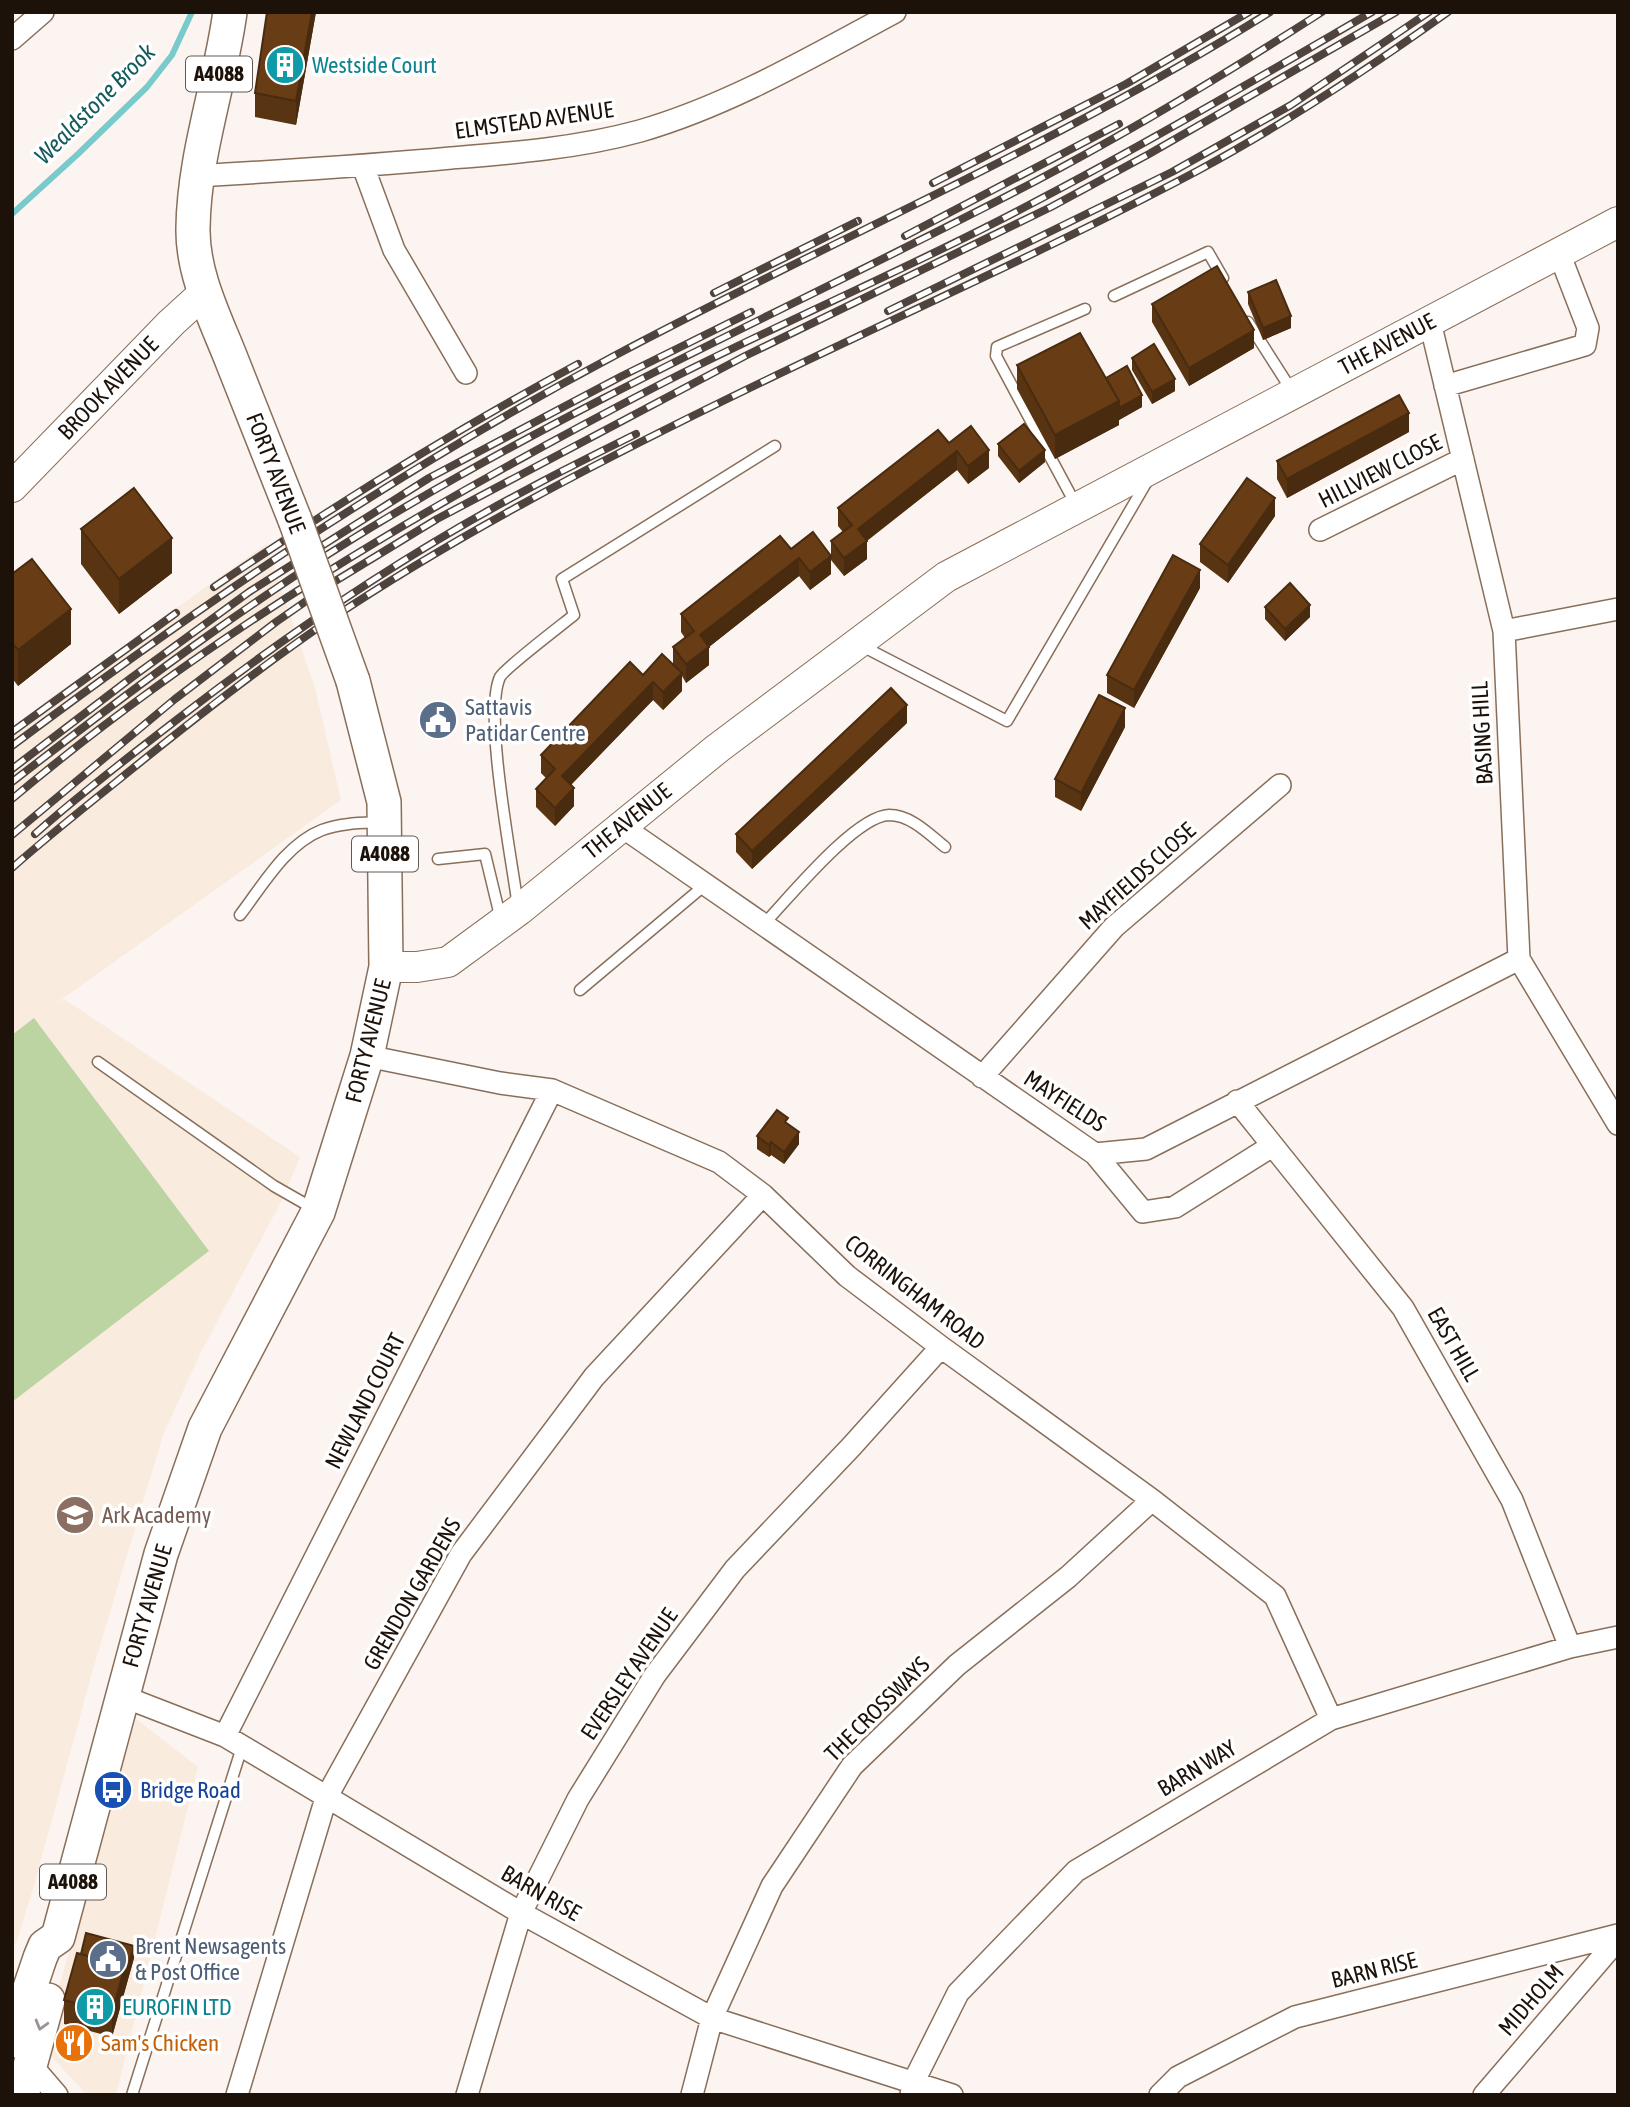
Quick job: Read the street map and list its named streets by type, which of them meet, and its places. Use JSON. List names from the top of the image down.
{
  "streets": {
    "main road": ["A4088", "FORTY AVENUE"],
    "street": [
      "ELMSTEAD AVENUE",
      "THE AVENUE",
      "BROOK AVENUE",
      "HILLVIEW CLOSE",
      "BASING HILL",
      "MAYFIELDS CLOSE",
      "MAYFIELDS",
      "CORRINGHAM ROAD",
      "EAST HILL",
      "NEWLAND COURT",
      "GRENDON GARDENS",
      "EVERSLEY AVENUE",
      "THE CROSSWAYS",
      "BARN WAY",
      "BARN RISE",
      "MIDHOLM"
    ]
  },
  "crossings": [
    ["ELMSTEAD AVENUE", "FORTY AVENUE"],
    ["THE AVENUE", "FORTY AVENUE"],
    ["THE AVENUE", "BASING HILL"],
    ["THE AVENUE", "MAYFIELDS"],
    ["BROOK AVENUE", "FORTY AVENUE"],
    ["HILLVIEW CLOSE", "BASING HILL"],
    ["FORTY AVENUE", "CORRINGHAM ROAD"],
    ["FORTY AVENUE", "BARN RISE"],
    ["BASING HILL", "MAYFIELDS"],
    ["MAYFIELDS CLOSE", "MAYFIELDS"],
    ["MAYFIELDS", "EAST HILL"],
    ["CORRINGHAM ROAD", "NEWLAND COURT"],
    ["CORRINGHAM ROAD", "GRENDON GARDENS"],
    ["CORRINGHAM ROAD", "EVERSLEY AVENUE"],
    ["CORRINGHAM ROAD", "THE CROSSWAYS"],
    ["CORRINGHAM ROAD", "BARN WAY"],
    ["EAST HILL", "BARN WAY"],
    ["NEWLAND COURT", "BARN RISE"],
    ["GRENDON GARDENS", "BARN RISE"],
    ["EVERSLEY AVENUE", "BARN RISE"],
    ["THE CROSSWAYS", "BARN RISE"],
    ["BARN WAY", "BARN RISE"],
    ["BARN RISE", "MIDHOLM"]
  ],
  "water": ["Wealdstone Brook"],
  "places": {
    "building": ["Westside Court", "EUROFIN LTD"],
    "public building": ["Sattavis Patidar Centre", "Brent Newsagents & Post Office"],
    "school or university": ["Ark Academy"],
    "bus stop": ["Bridge Road"],
    "restaurant": ["Sam's Chicken"]
  }
}
